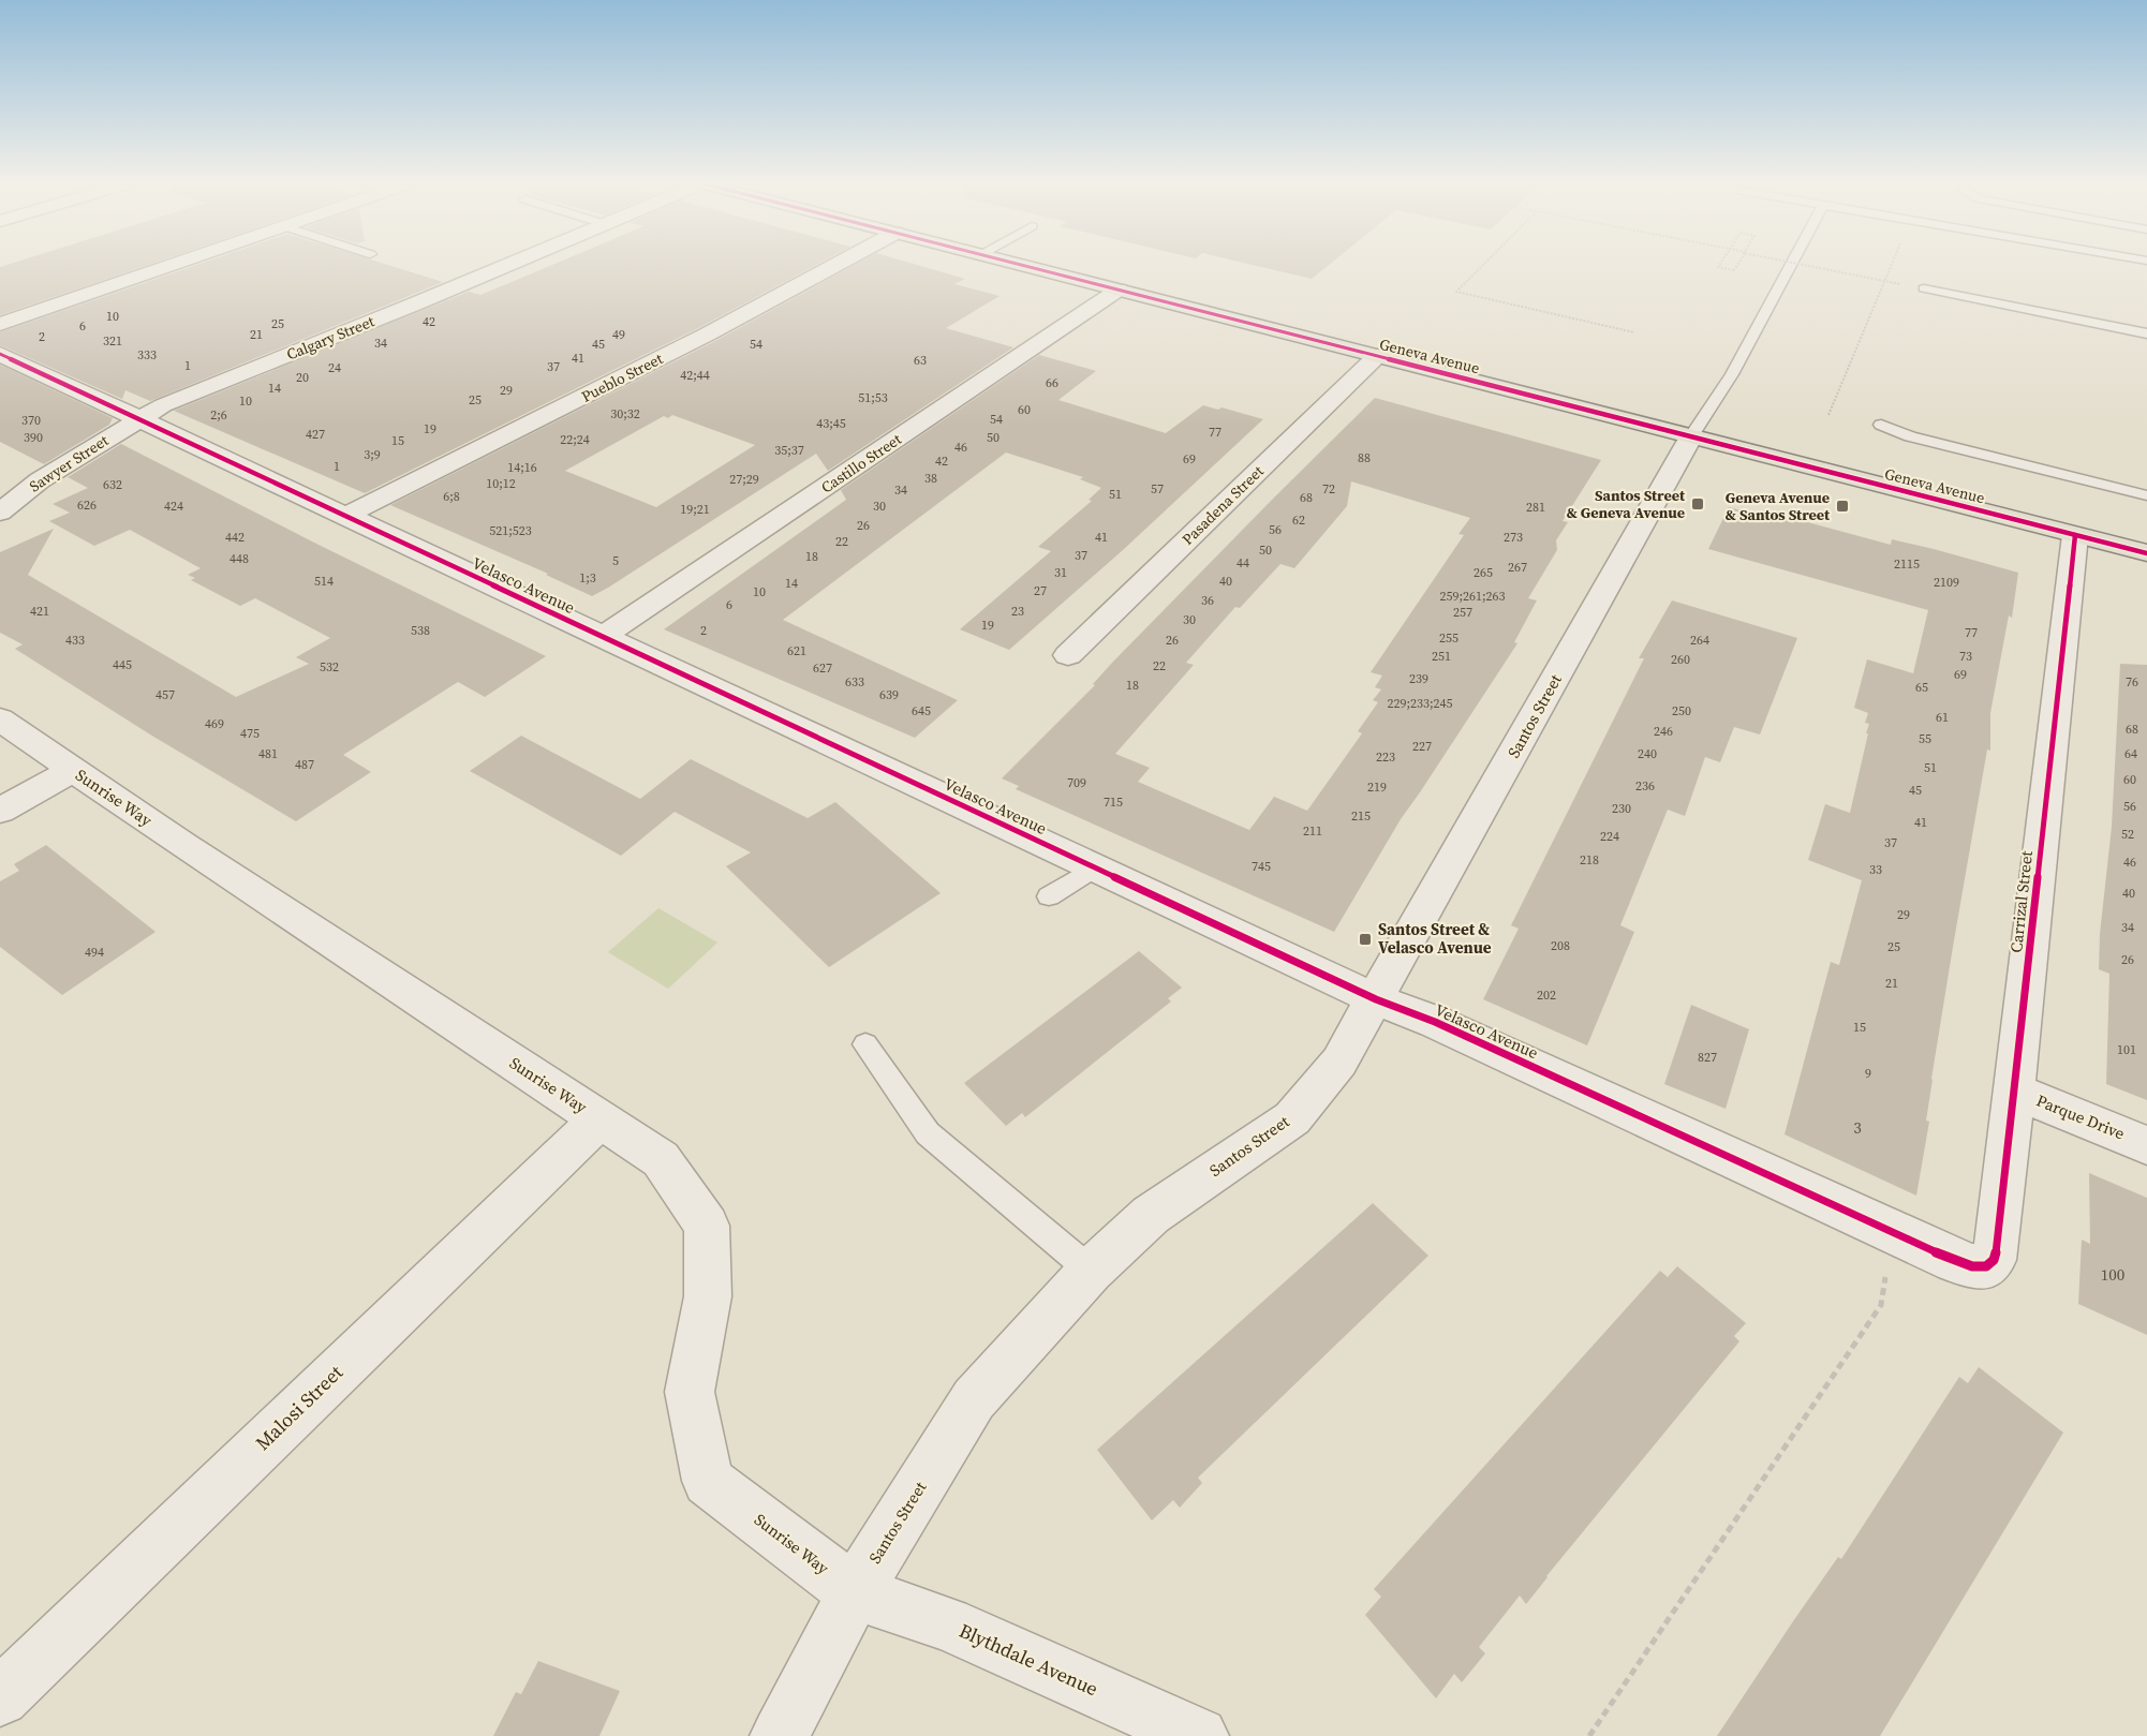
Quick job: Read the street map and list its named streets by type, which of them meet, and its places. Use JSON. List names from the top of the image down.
{
  "streets": {
    "main road": ["Geneva Avenue"],
    "street": [
      "Calgary Street",
      "Pueblo Street",
      "Sawyer Street",
      "Castillo Street",
      "Pasadena Street",
      "Velasco Avenue",
      "Santos Street",
      "Sunrise Way",
      "Carrizal Street",
      "Parque Drive",
      "Malosi Street",
      "Blythdale Avenue"
    ]
  },
  "crossings": [
    ["Calgary Street", "Sawyer Street"],
    ["Calgary Street", "Velasco Avenue"],
    ["Geneva Avenue", "Castillo Street"],
    ["Geneva Avenue", "Pasadena Street"],
    ["Geneva Avenue", "Santos Street"],
    ["Geneva Avenue", "Carrizal Street"],
    ["Pueblo Street", "Velasco Avenue"],
    ["Sawyer Street", "Velasco Avenue"],
    ["Castillo Street", "Velasco Avenue"],
    ["Velasco Avenue", "Santos Street"],
    ["Velasco Avenue", "Carrizal Street"],
    ["Santos Street", "Sunrise Way"],
    ["Santos Street", "Blythdale Avenue"],
    ["Sunrise Way", "Malosi Street"],
    ["Sunrise Way", "Blythdale Avenue"],
    ["Carrizal Street", "Parque Drive"]
  ],
  "places": {
    "transit": ["Santos Street & Geneva Avenue", "Geneva Avenue & Santos Street", "Santos Street & Velasco Avenue"]
  },
  "house_numbers": [
    "10",
    "42",
    "25",
    "6",
    "21",
    "49",
    "2",
    "321",
    "34",
    "45",
    "54",
    "333",
    "41",
    "63",
    "1",
    "37",
    "24",
    "42;44",
    "20",
    "66",
    "14",
    "29",
    "51;53",
    "25",
    "10",
    "60",
    "30;32",
    "2;6",
    "54",
    "370",
    "43;45",
    "19",
    "77",
    "427",
    "390",
    "50",
    "22;24",
    "15",
    "46",
    "35;37",
    "3;9",
    "88",
    "69",
    "42",
    "1",
    "14;16",
    "38",
    "27;29",
    "10;12",
    "632",
    "57",
    "72",
    "34",
    "51",
    "6;8",
    "68",
    "626",
    "424",
    "30",
    "281",
    "19;21",
    "62",
    "26",
    "56",
    "521;523",
    "442",
    "41",
    "273",
    "22",
    "50",
    "37",
    "18",
    "448",
    "5",
    "44",
    "2115",
    "267",
    "31",
    "265",
    "1;3",
    "514",
    "40",
    "2109",
    "14",
    "27",
    "10",
    "259;261;263",
    "36",
    "6",
    "421",
    "23",
    "257",
    "30",
    "19",
    "538",
    "2",
    "77",
    "255",
    "433",
    "26",
    "264",
    "621",
    "251",
    "73",
    "260",
    "445",
    "22",
    "532",
    "627",
    "69",
    "239",
    "633",
    "76",
    "18",
    "65",
    "457",
    "639",
    "229;233;245",
    "645",
    "250",
    "61",
    "469",
    "68",
    "246",
    "475",
    "55",
    "227",
    "481",
    "240",
    "64",
    "223",
    "487",
    "51",
    "60",
    "709",
    "236",
    "219",
    "45",
    "715",
    "56",
    "230",
    "215",
    "41",
    "211",
    "52",
    "224",
    "37",
    "218",
    "46",
    "745",
    "33",
    "40",
    "29",
    "34",
    "208",
    "25",
    "494",
    "26",
    "21",
    "202",
    "15",
    "101",
    "827",
    "9",
    "3",
    "100"
  ]
}
